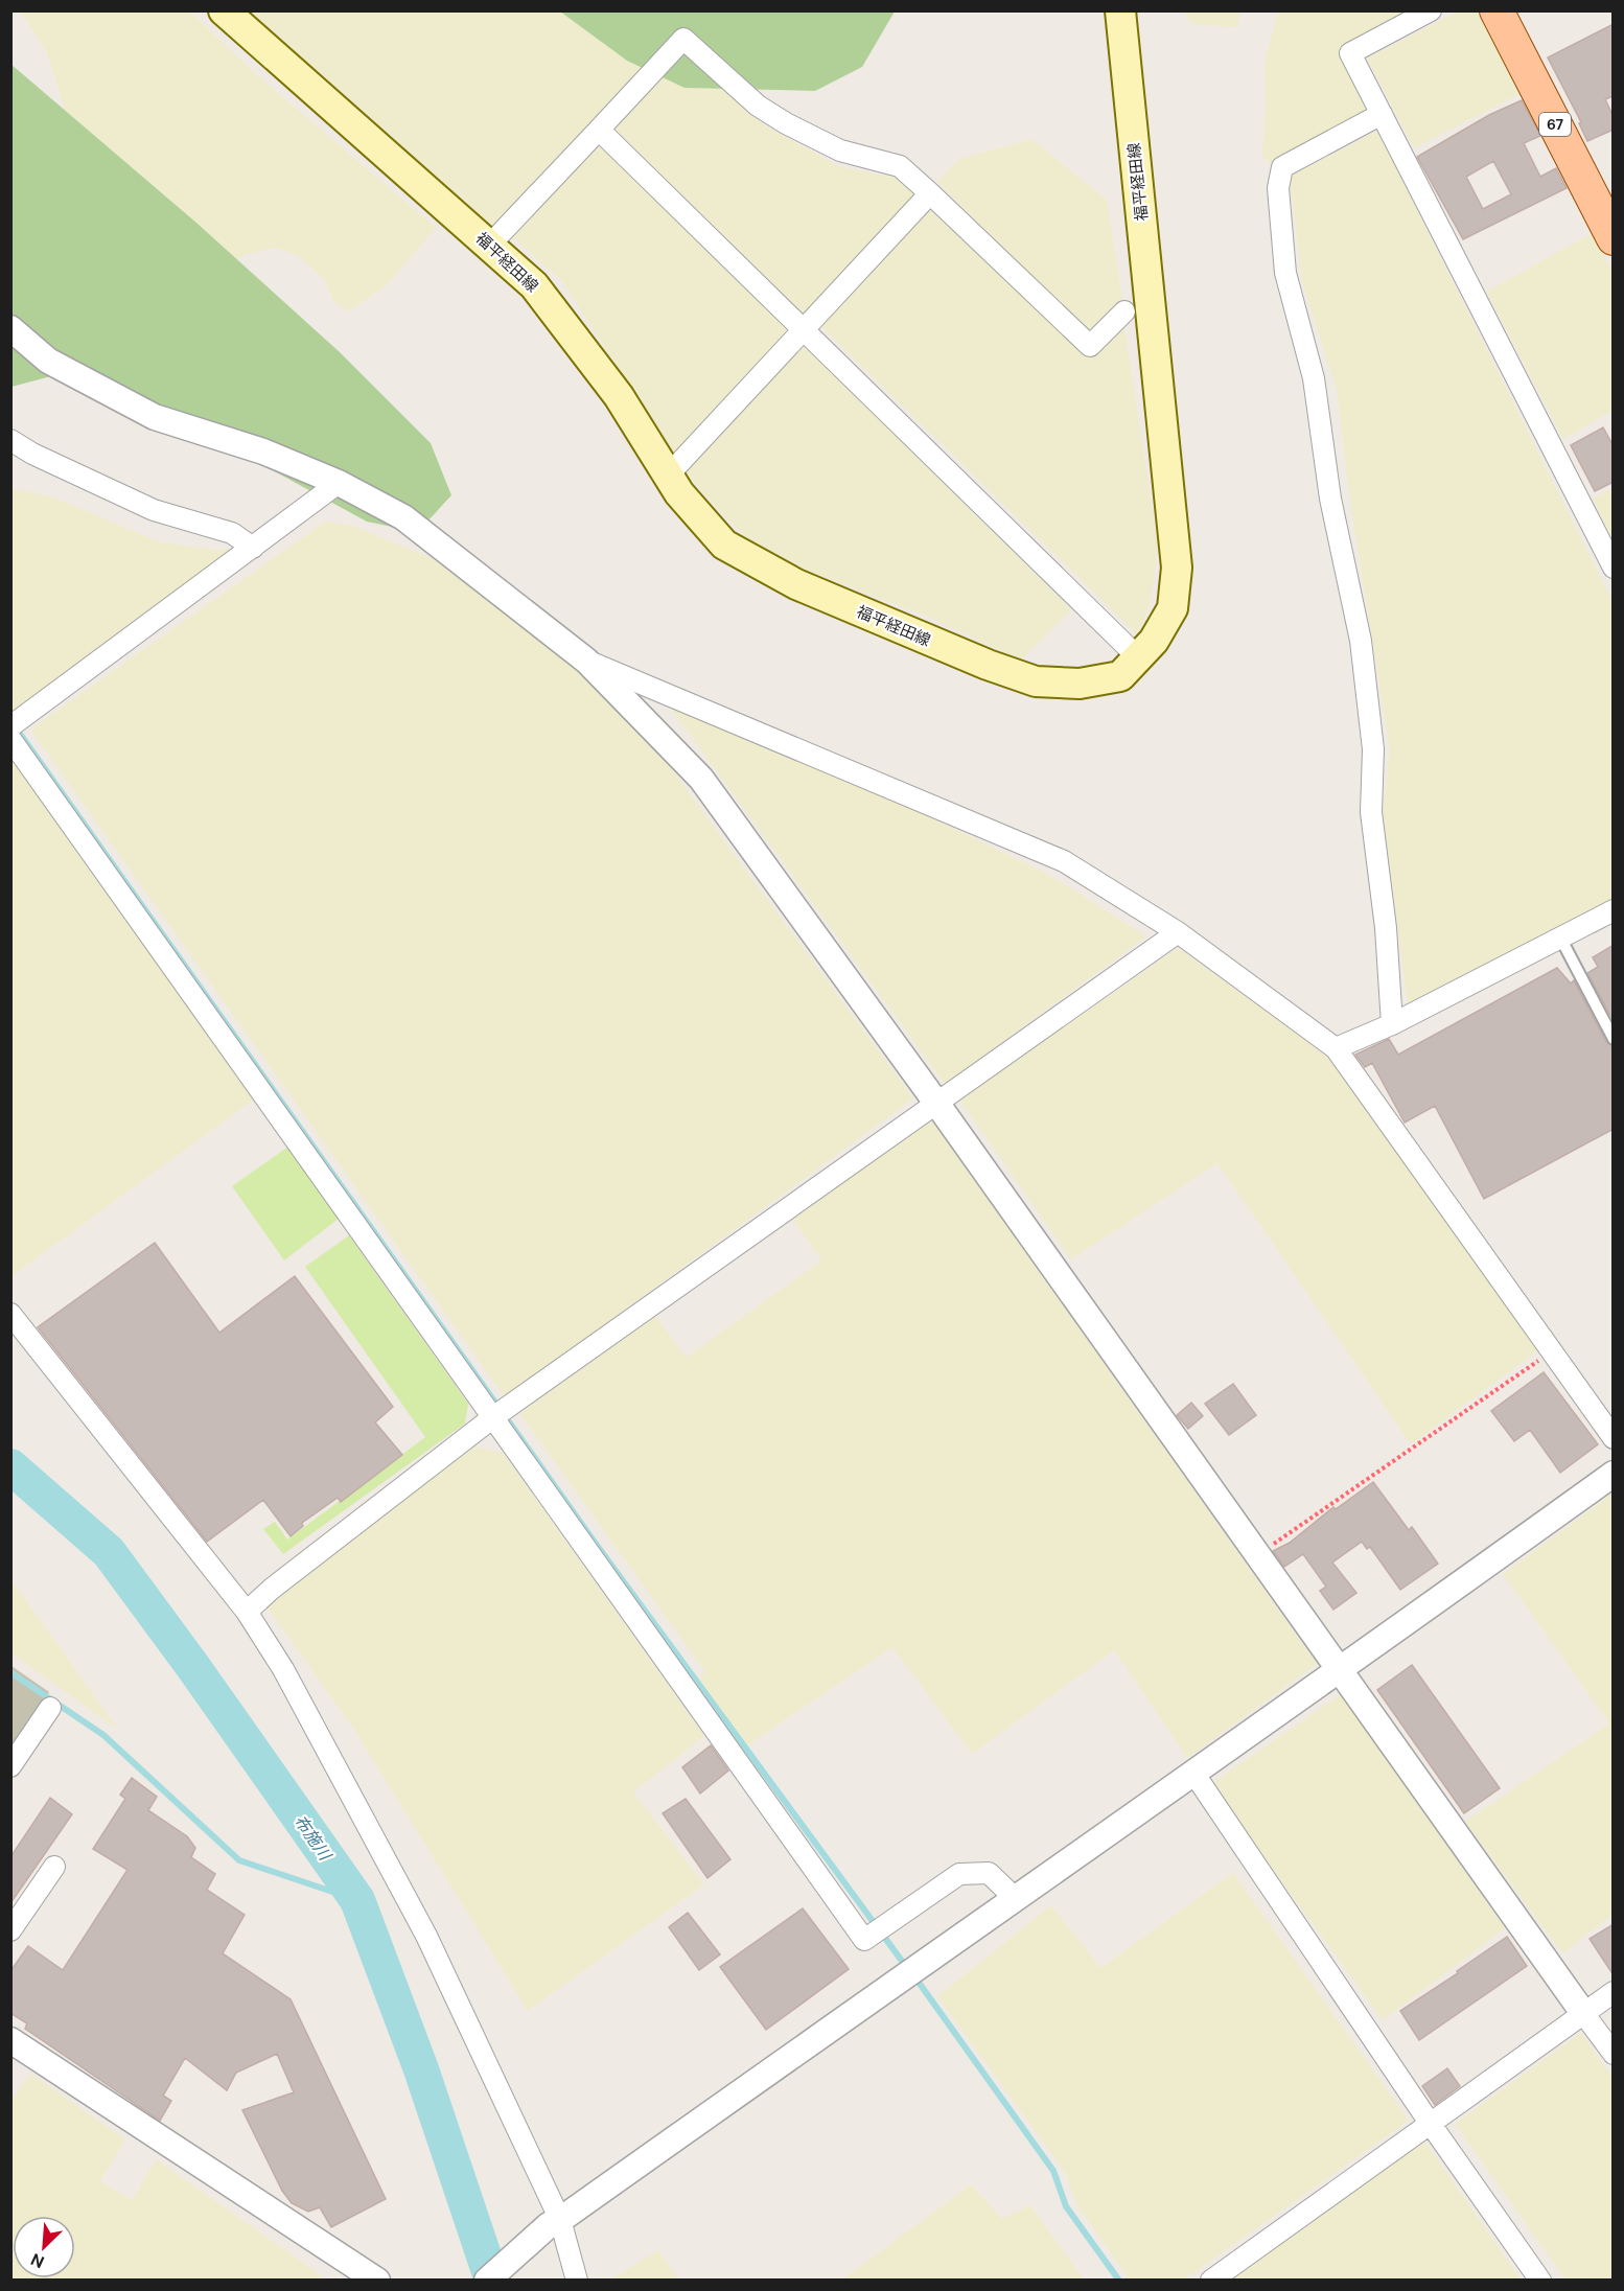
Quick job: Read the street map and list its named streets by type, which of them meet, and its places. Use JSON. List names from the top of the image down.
{
  "streets": {
    "main road": ["67", "福平経田線"]
  },
  "water": ["布施川"],
  "north": "bottom left"
}
